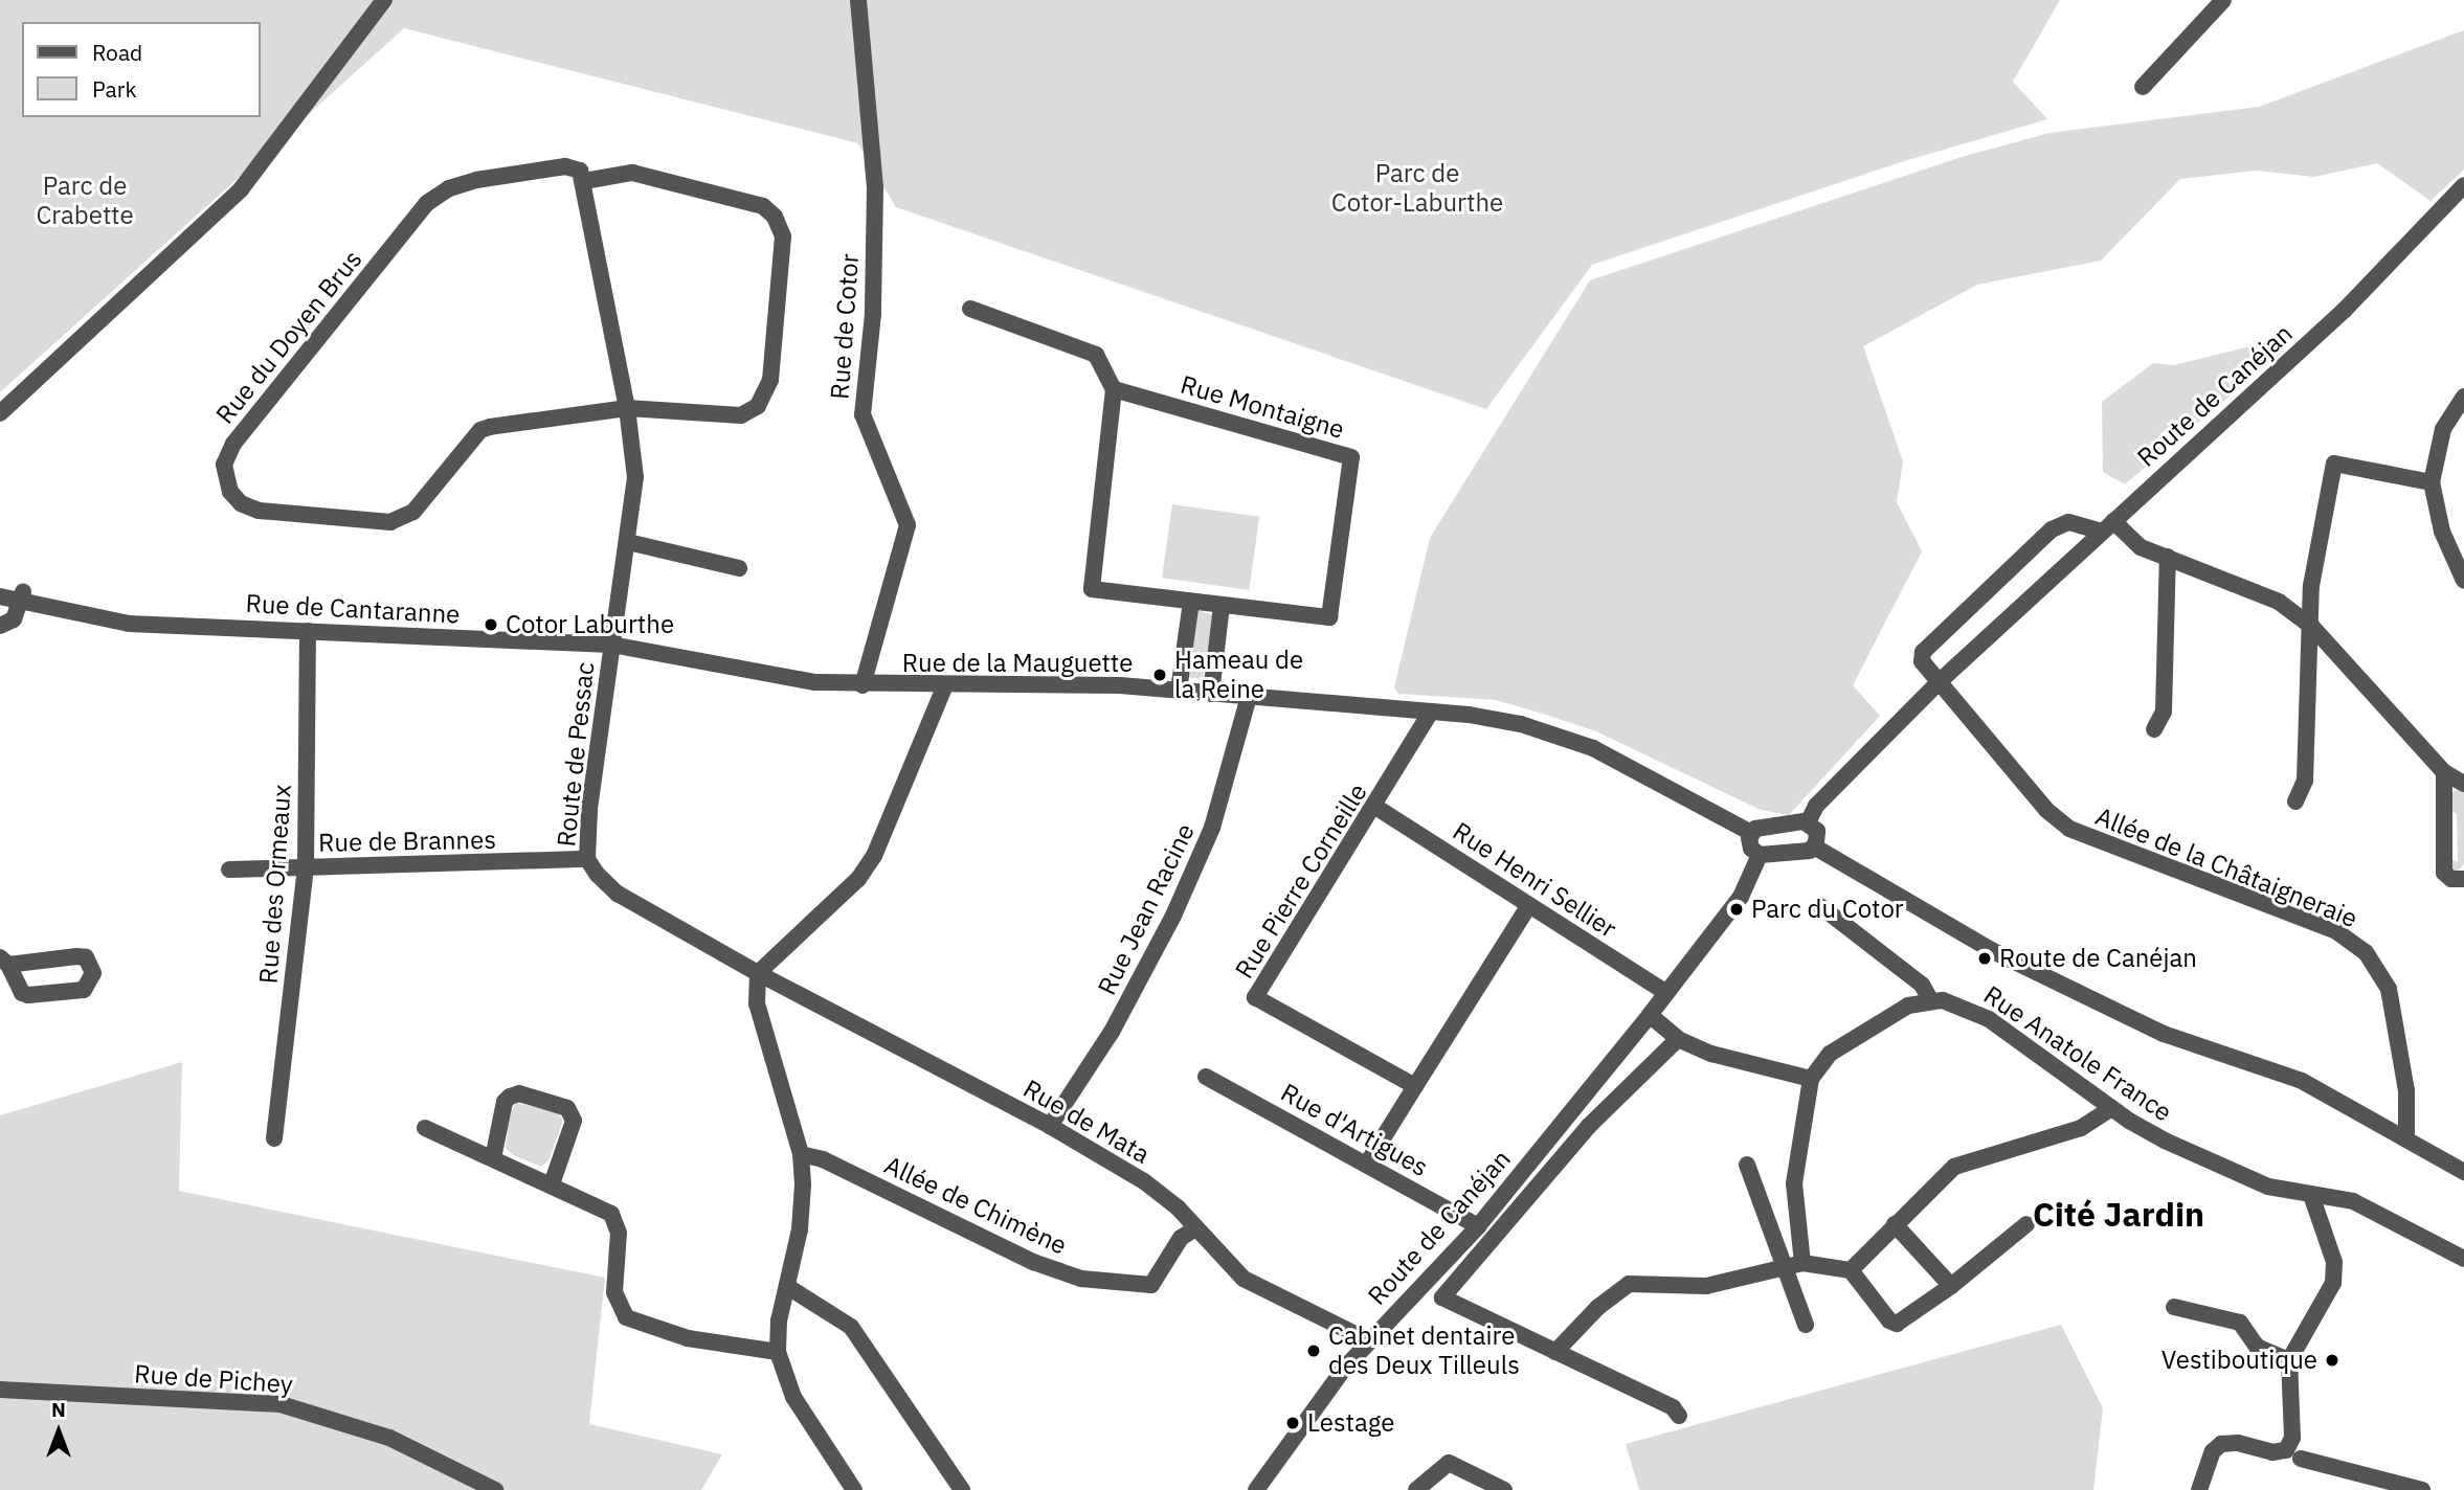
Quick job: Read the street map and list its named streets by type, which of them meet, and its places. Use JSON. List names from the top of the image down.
{
  "streets": {
    "street": [
      "Rue de Cotor",
      "Rue du Doyen Brus",
      "Route de Canéjan",
      "Rue Montaigne",
      "Rue de Cantaranne",
      "Rue de la Mauguette",
      "Route de Pessac",
      "Rue de Brannes",
      "Allée de la Châtaigneraie",
      "Rue Henri Sellier",
      "Rue Pierre Corneille",
      "Rue des Ormeaux",
      "Rue Jean Racine",
      "Rue Anatole France",
      "Rue de Mata",
      "Rue d'Artigues",
      "Allée de Chimène",
      "Rue de Pichey"
    ]
  },
  "crossings": [
    ["Rue de Cotor", "Rue de la Mauguette"],
    ["Rue du Doyen Brus", "Route de Pessac"],
    ["Route de Canéjan", "Allée de la Châtaigneraie"],
    ["Route de Canéjan", "Rue Henri Sellier"],
    ["Route de Canéjan", "Rue de Mata"],
    ["Route de Canéjan", "Rue d'Artigues"],
    ["Rue de Cantaranne", "Rue de la Mauguette"],
    ["Rue de Cantaranne", "Route de Pessac"],
    ["Rue de Cantaranne", "Rue des Ormeaux"],
    ["Rue de la Mauguette", "Route de Pessac"],
    ["Rue de la Mauguette", "Rue Pierre Corneille"],
    ["Rue de la Mauguette", "Rue Jean Racine"],
    ["Route de Pessac", "Rue de Brannes"],
    ["Route de Pessac", "Rue de Mata"],
    ["Rue de Brannes", "Rue des Ormeaux"],
    ["Rue Henri Sellier", "Rue Pierre Corneille"],
    ["Rue Jean Racine", "Rue de Mata"],
    ["Rue de Mata", "Allée de Chimène"]
  ],
  "districts": ["Cité Jardin"],
  "parks": ["Parc de Cotor-Laburthe", "Parc de Crabette"],
  "places": [
    "Cotor Laburthe",
    "Hameau de la Reine",
    "Parc du Cotor",
    "Route de Canéjan",
    "Cabinet dentaire des Deux Tilleuls",
    "Vestiboutique",
    "Lestage"
  ],
  "legend": ["Road", "Park"],
  "north": "top"
}
